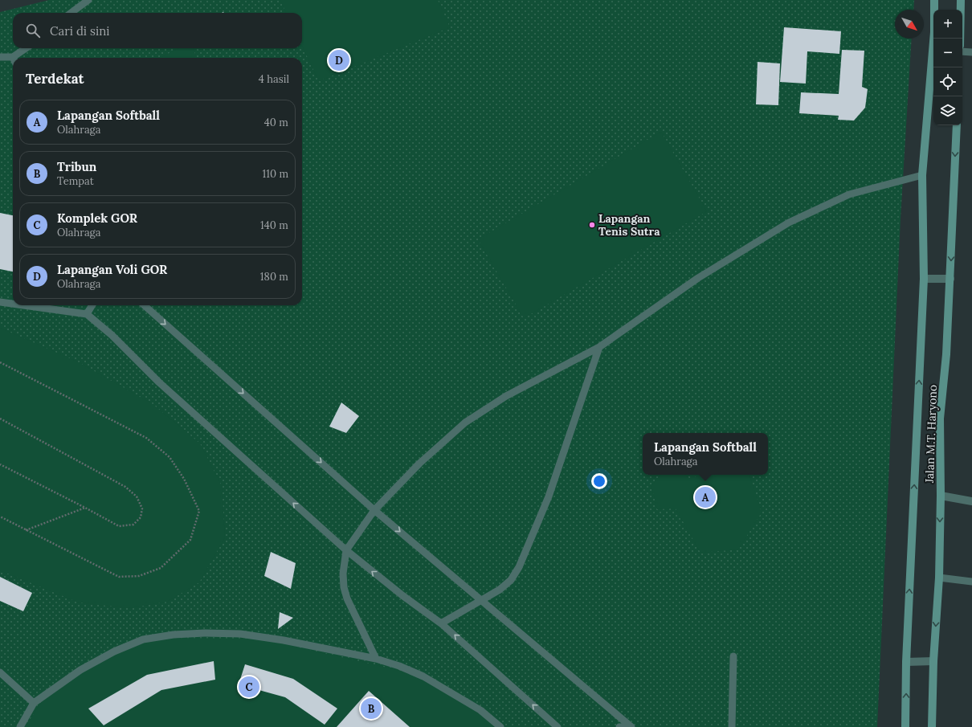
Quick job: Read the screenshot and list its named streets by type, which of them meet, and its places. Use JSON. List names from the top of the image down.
{
  "streets": {
    "street": ["Jalan M.T. Haryono"]
  },
  "places": ["Lapangan Tenis Sutra"],
  "north": "bottom right",
  "page": {
    "map_buttons": ["+", "−"],
    "search": "Cari di sini",
    "pins": [
      "D",
      "A",
      "C",
      "B"
    ],
    "heading": ["Terdekat", "4 hasil"],
    "list": [
      {
        "mark": "A",
        "name": "Lapangan Softball",
        "note": "Olahraga",
        "value": "40 m"
      },
      {
        "mark": "B",
        "name": "Tribun",
        "note": "Tempat",
        "value": "110 m"
      },
      {
        "mark": "C",
        "name": "Komplek GOR",
        "note": "Olahraga",
        "value": "140 m"
      },
      {
        "mark": "D",
        "name": "Lapangan Voli GOR",
        "note": "Olahraga",
        "value": "180 m"
      }
    ],
    "popup": ["Lapangan Softball", "Olahraga"]
  }
}
